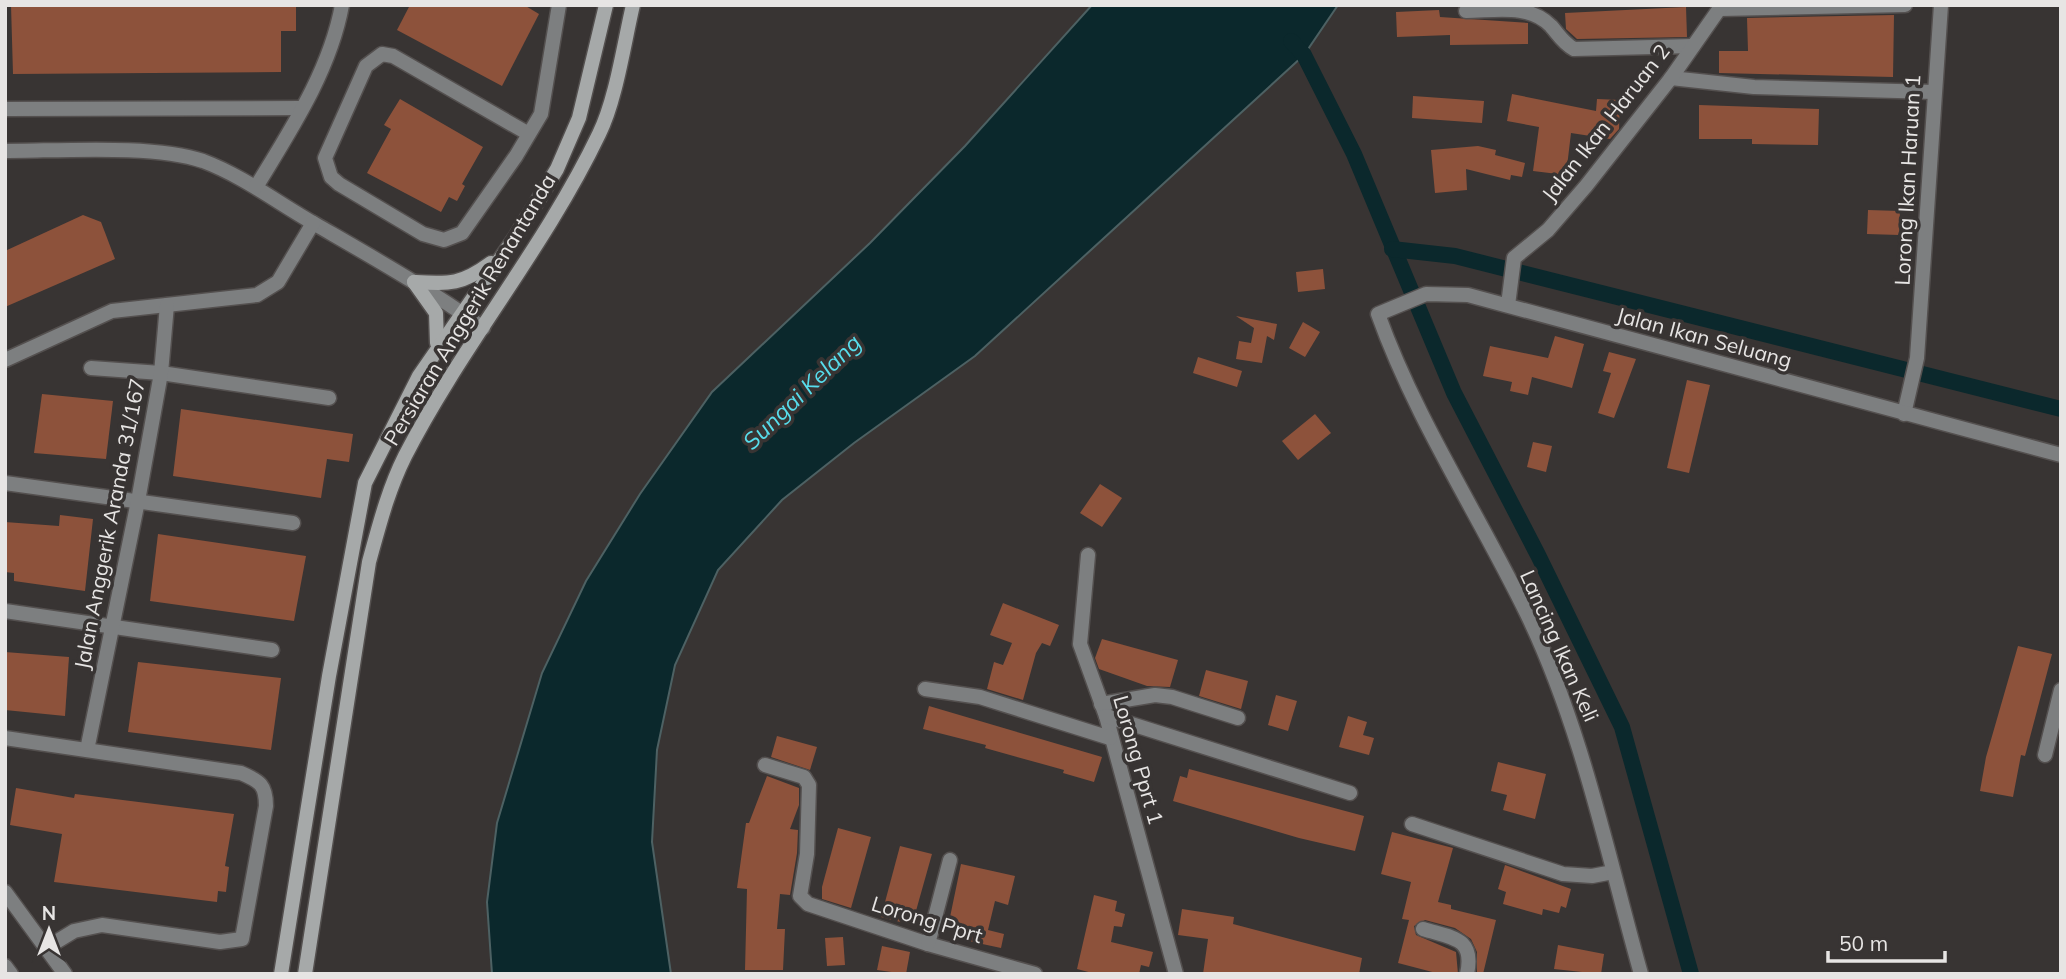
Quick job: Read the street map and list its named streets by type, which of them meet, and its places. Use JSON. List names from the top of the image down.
{
  "streets": {
    "main road": ["Persiaran Anggerik Renantanda"],
    "street": [
      "Jalan Ikan Haruan 2",
      "Lorong Ikan Haruan 1",
      "Jalan Ikan Seluang",
      "Jalan Anggerik Aranda 31/167",
      "Lancing Ikan Keli",
      "Lorong Pprt 1",
      "Lorong Pprt"
    ]
  },
  "crossings": [
    ["Jalan Ikan Haruan 2", "Jalan Ikan Seluang"],
    ["Lorong Ikan Haruan 1", "Jalan Ikan Seluang"],
    ["Jalan Ikan Seluang", "Lancing Ikan Keli"]
  ],
  "water": ["Sungai Kelang"],
  "scale_bar": "50 m",
  "north": "top"
}
